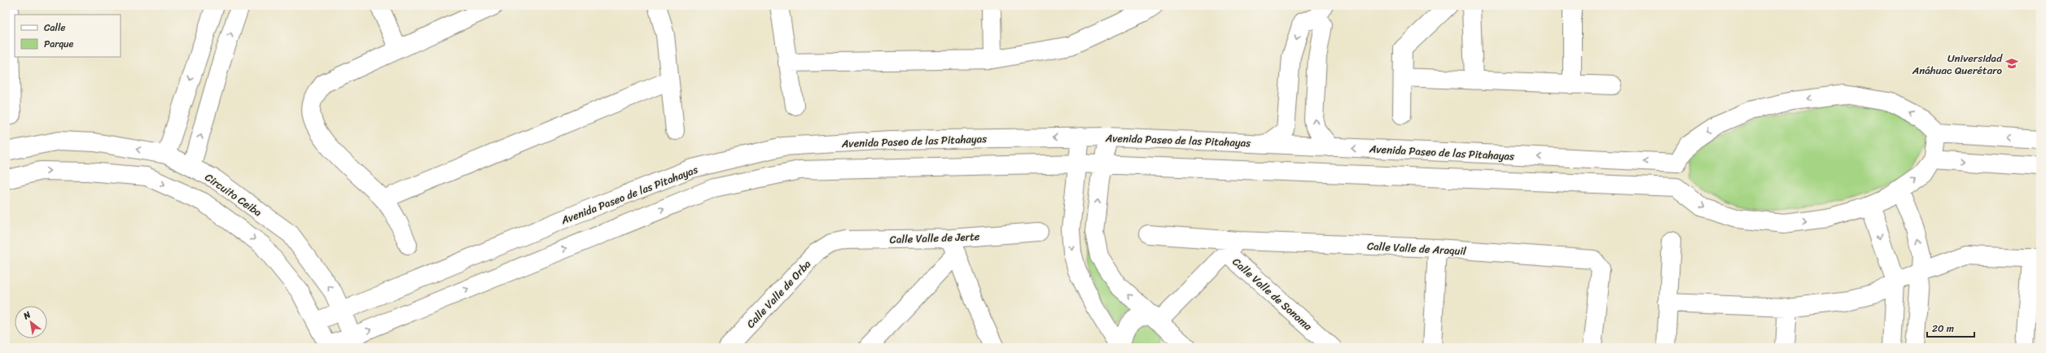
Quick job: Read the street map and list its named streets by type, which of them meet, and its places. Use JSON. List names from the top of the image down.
{
  "streets": {
    "street": [
      "Avenida Paseo de las Pitahayas",
      "Circuito Ceiba",
      "Calle Valle de Jerte",
      "Calle Valle de Araquil",
      "Calle Valle de Orba",
      "Calle Valle de Sonoma"
    ]
  },
  "crossings": [
    ["Avenida Paseo de las Pitahayas", "Circuito Ceiba"],
    ["Calle Valle de Jerte", "Calle Valle de Orba"],
    ["Calle Valle de Araquil", "Calle Valle de Sonoma"]
  ],
  "places": {
    "school or university": ["Universidad Anáhuac Querétaro"]
  },
  "legend": ["Calle", "Parque"],
  "scale_bar": "20 m",
  "north": "top left"
}
